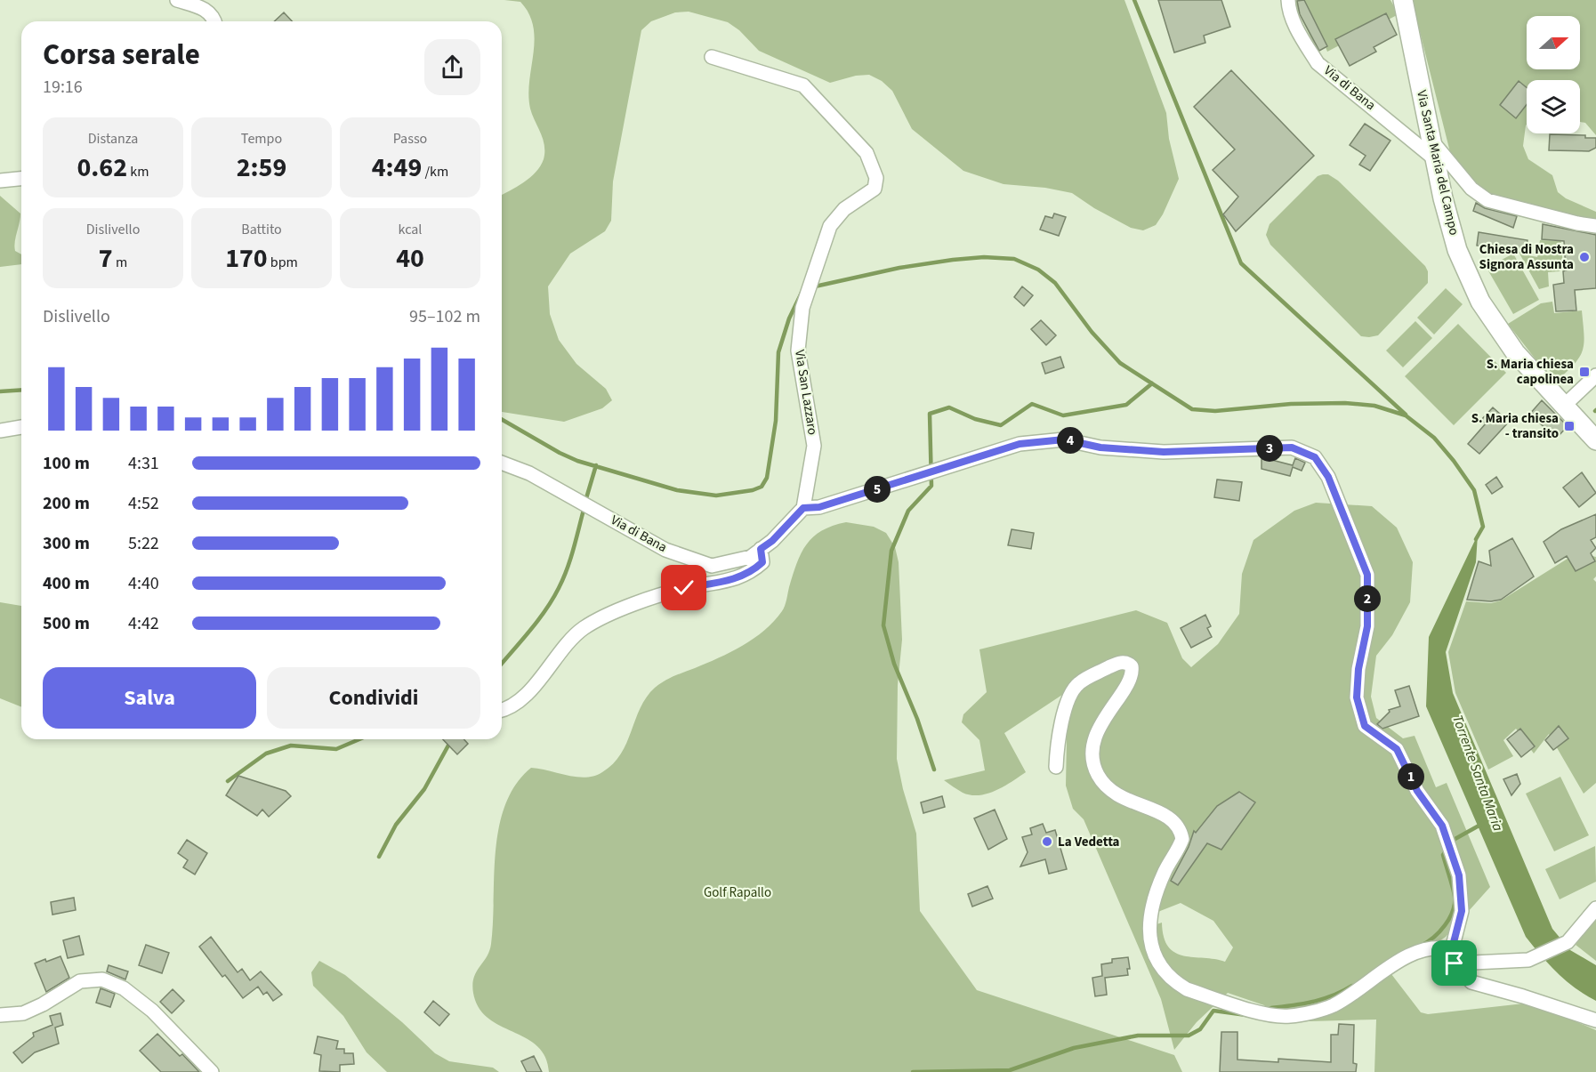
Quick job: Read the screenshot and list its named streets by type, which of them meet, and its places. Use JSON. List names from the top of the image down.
{
  "streets": {
    "street": ["Via di Bana", "Via Santa Maria del Campo", "Via San Lazzaro"]
  },
  "crossings": [
    ["Via di Bana", "Via Santa Maria del Campo"],
    ["Via di Bana", "Via San Lazzaro"]
  ],
  "water": ["Torrente Santa Maria"],
  "parks": ["Golf Rapallo"],
  "places": {
    "other": ["Chiesa di Nostra Signora Assunta", "La Vedetta"],
    "transit": ["S. Maria chiesa capolinea", "S. Maria chiesa - transito"]
  },
  "north": "right",
  "page": {
    "heading": ["Corsa serale", "19:16"],
    "stats": [
      ["Distanza", "0.62 km"],
      ["Tempo", "2:59"],
      ["Passo", "4:49 /km"],
      ["Dislivello", "7 m"],
      ["Battito", "170 bpm"],
      ["kcal", "40"]
    ],
    "chart": ["Dislivello", "95–102 m"],
    "pins": [
      "4",
      "3",
      "5",
      "2",
      "1"
    ],
    "list": [
      {
        "name": "100 m",
        "note": "4:31"
      },
      {
        "name": "200 m",
        "note": "4:52"
      },
      {
        "name": "300 m",
        "note": "5:22"
      },
      {
        "name": "400 m",
        "note": "4:40"
      },
      {
        "name": "500 m",
        "note": "4:42"
      }
    ],
    "buttons": ["Salva", "Condividi"]
  }
}
